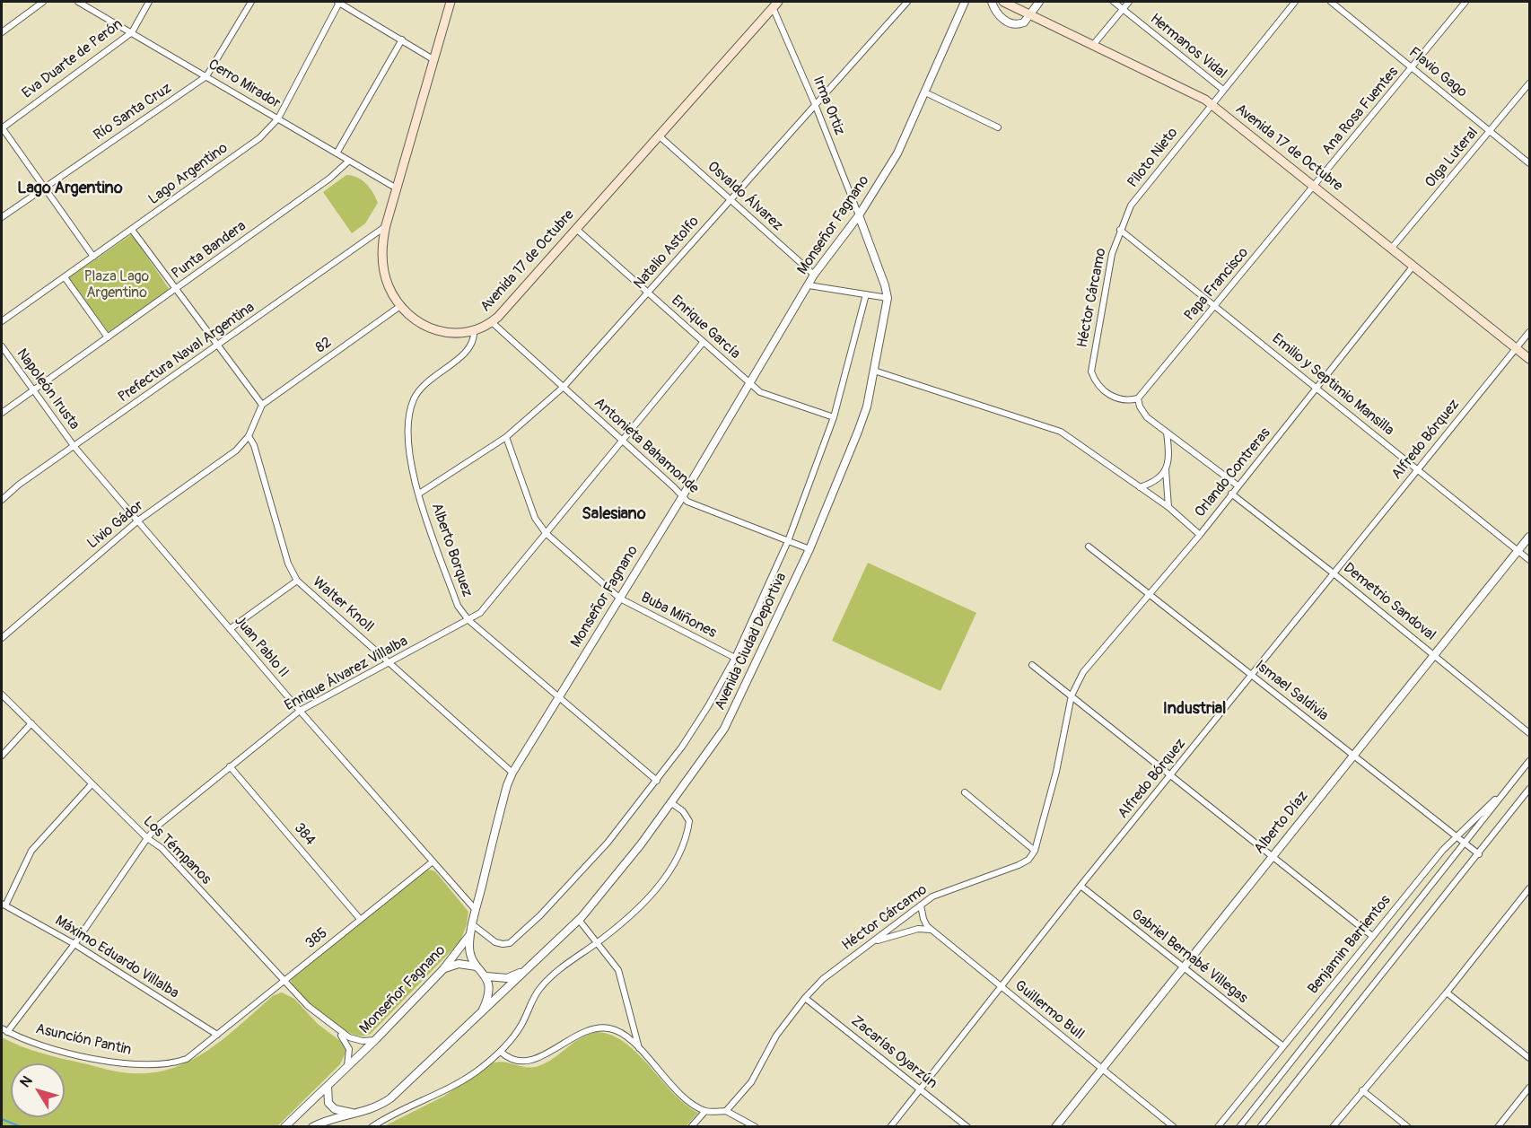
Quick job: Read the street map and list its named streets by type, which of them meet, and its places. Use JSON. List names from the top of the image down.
{
  "streets": {
    "main road": ["Avenida 17 de Octubre"],
    "street": [
      "Hermanos Vidal",
      "Eva Duarte de Perón",
      "Flavio Gago",
      "Cerro Mirador",
      "Irma Ortiz",
      "Ana Rosa Fuentes",
      "Río Santa Cruz",
      "Piloto Nieto",
      "Olga Luteral",
      "Lago Argentino",
      "Osvaldo Álvarez",
      "Monseñor Fagnano",
      "Punta Bandera",
      "Natalio Astolfo",
      "Papa Francisco",
      "Héctor Cárcamo",
      "Enrique García",
      "82",
      "Prefectura Naval Argentina",
      "Emilio y Septimio Mansilla",
      "Napoleón Irusta",
      "Alfredo Bórquez",
      "Antonieta Bahamonde",
      "Orlando Contreras",
      "Livio Gádor",
      "Alberto Borquez",
      "Demetrio Sandoval",
      "Walter Knoll",
      "Buba Miñones",
      "Avenida Ciudad Deportiva",
      "Juan Pablo II",
      "Enrique Álvarez Villalba",
      "Ismael Saldivia",
      "Alberto Díaz",
      "384",
      "Los Témpanos",
      "385",
      "Benjamin Barrientos",
      "Gabriel Bernabé Villegas",
      "Máximo Eduardo Villalba",
      "Guillermo Bull",
      "Asunción Pantin",
      "Zacarías Oyarzún"
    ]
  },
  "crossings": [
    ["Hermanos Vidal", "Piloto Nieto"],
    ["Eva Duarte de Perón", "Cerro Mirador"],
    ["Flavio Gago", "Ana Rosa Fuentes"],
    ["Flavio Gago", "Olga Luteral"],
    ["Cerro Mirador", "Río Santa Cruz"],
    ["Cerro Mirador", "Avenida 17 de Octubre"],
    ["Cerro Mirador", "Lago Argentino"],
    ["Cerro Mirador", "Punta Bandera"],
    ["Irma Ortiz", "Avenida 17 de Octubre"],
    ["Irma Ortiz", "Monseñor Fagnano"],
    ["Irma Ortiz", "Natalio Astolfo"],
    ["Irma Ortiz", "Avenida Ciudad Deportiva"],
    ["Ana Rosa Fuentes", "Avenida 17 de Octubre"],
    ["Ana Rosa Fuentes", "Papa Francisco"],
    ["Avenida 17 de Octubre", "Piloto Nieto"],
    ["Avenida 17 de Octubre", "Olga Luteral"],
    ["Avenida 17 de Octubre", "Osvaldo Álvarez"],
    ["Avenida 17 de Octubre", "Papa Francisco"],
    ["Avenida 17 de Octubre", "Enrique García"],
    ["Avenida 17 de Octubre", "82"],
    ["Avenida 17 de Octubre", "Prefectura Naval Argentina"],
    ["Avenida 17 de Octubre", "Alfredo Bórquez"],
    ["Avenida 17 de Octubre", "Antonieta Bahamonde"],
    ["Avenida 17 de Octubre", "Orlando Contreras"],
    ["Avenida 17 de Octubre", "Alberto Borquez"],
    ["Piloto Nieto", "Héctor Cárcamo"],
    ["Piloto Nieto", "Emilio y Septimio Mansilla"],
    ["Osvaldo Álvarez", "Monseñor Fagnano"],
    ["Osvaldo Álvarez", "Natalio Astolfo"],
    ["Monseñor Fagnano", "Enrique García"],
    ["Monseñor Fagnano", "Antonieta Bahamonde"],
    ["Monseñor Fagnano", "Alberto Borquez"],
    ["Monseñor Fagnano", "Walter Knoll"],
    ["Monseñor Fagnano", "Buba Miñones"],
    ["Monseñor Fagnano", "Avenida Ciudad Deportiva"],
    ["Monseñor Fagnano", "Juan Pablo II"],
    ["Monseñor Fagnano", "Los Témpanos"],
    ["Punta Bandera", "Napoleón Irusta"],
    ["Natalio Astolfo", "Enrique García"],
    ["Natalio Astolfo", "Antonieta Bahamonde"],
    ["Natalio Astolfo", "Alberto Borquez"],
    ["Natalio Astolfo", "Buba Miñones"],
    ["Papa Francisco", "Héctor Cárcamo"],
    ["Papa Francisco", "Emilio y Septimio Mansilla"],
    ["Héctor Cárcamo", "Emilio y Septimio Mansilla"],
    ["Héctor Cárcamo", "Guillermo Bull"],
    ["Héctor Cárcamo", "Zacarías Oyarzún"],
    ["Enrique García", "Avenida Ciudad Deportiva"],
    ["Enrique García", "Enrique Álvarez Villalba"],
    ["Prefectura Naval Argentina", "Napoleón Irusta"],
    ["Prefectura Naval Argentina", "Juan Pablo II"],
    ["Emilio y Septimio Mansilla", "Alfredo Bórquez"],
    ["Emilio y Septimio Mansilla", "Orlando Contreras"],
    ["Emilio y Septimio Mansilla", "Alberto Díaz"],
    ["Napoleón Irusta", "Juan Pablo II"],
    ["Alfredo Bórquez", "Demetrio Sandoval"],
    ["Alfredo Bórquez", "Ismael Saldivia"],
    ["Alfredo Bórquez", "Gabriel Bernabé Villegas"],
    ["Alfredo Bórquez", "Guillermo Bull"],
    ["Alfredo Bórquez", "Zacarías Oyarzún"],
    ["Antonieta Bahamonde", "Avenida Ciudad Deportiva"],
    ["Antonieta Bahamonde", "Enrique Álvarez Villalba"],
    ["Orlando Contreras", "Demetrio Sandoval"],
    ["Orlando Contreras", "Ismael Saldivia"],
    ["Livio Gádor", "Walter Knoll"],
    ["Livio Gádor", "Juan Pablo II"],
    ["Alberto Borquez", "Avenida Ciudad Deportiva"],
    ["Alberto Borquez", "Enrique Álvarez Villalba"],
    ["Demetrio Sandoval", "Alberto Díaz"],
    ["Walter Knoll", "Enrique Álvarez Villalba"],
    ["Buba Miñones", "Avenida Ciudad Deportiva"],
    ["Buba Miñones", "Enrique Álvarez Villalba"],
    ["Juan Pablo II", "Enrique Álvarez Villalba"],
    ["Juan Pablo II", "385"],
    ["Enrique Álvarez Villalba", "384"],
    ["Enrique Álvarez Villalba", "Los Témpanos"],
    ["Enrique Álvarez Villalba", "Máximo Eduardo Villalba"],
    ["Enrique Álvarez Villalba", "Asunción Pantin"],
    ["Ismael Saldivia", "Alberto Díaz"],
    ["Ismael Saldivia", "Benjamin Barrientos"],
    ["Alberto Díaz", "Gabriel Bernabé Villegas"],
    ["Alberto Díaz", "Guillermo Bull"],
    ["384", "385"],
    ["Los Témpanos", "385"],
    ["385", "Máximo Eduardo Villalba"],
    ["385", "Asunción Pantin"],
    ["Benjamin Barrientos", "Gabriel Bernabé Villegas"],
    ["Máximo Eduardo Villalba", "Asunción Pantin"]
  ],
  "districts": ["Lago Argentino", "Salesiano", "Industrial"],
  "parks": ["Plaza Lago Argentino"],
  "north": "top left"
}
